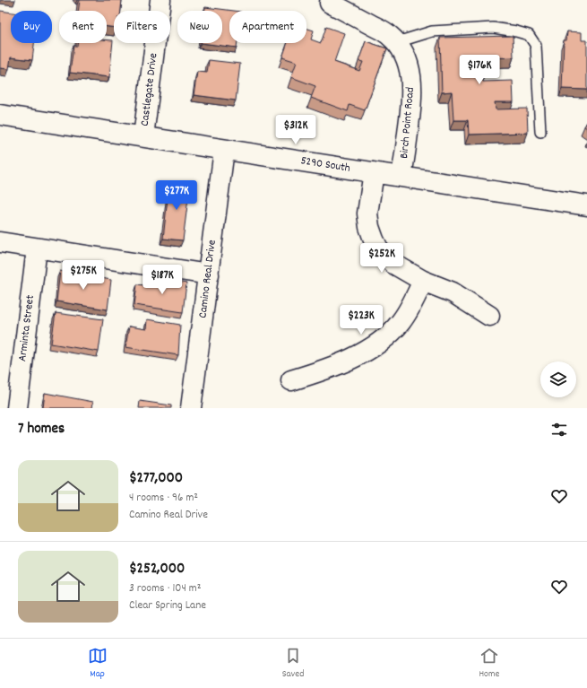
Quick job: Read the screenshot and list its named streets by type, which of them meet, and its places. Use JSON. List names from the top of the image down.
{
  "streets": {
    "street": [
      "Castlegate Drive",
      "Birch Point Road",
      "5290 South",
      "Camino Real Drive",
      "Arminta Street"
    ]
  },
  "crossings": [
    ["Castlegate Drive", "5290 South"],
    ["Birch Point Road", "5290 South"],
    ["5290 South", "Camino Real Drive"]
  ],
  "page": {
    "chip": [
      "Buy",
      "Rent",
      "Filters",
      "New",
      "Apartment"
    ],
    "price": [
      "$176K",
      "$312K",
      "$277K",
      "$252K",
      "$275K",
      "$187K",
      "$223K"
    ],
    "heading": "7 homes",
    "list": [
      {
        "name": "$277,000",
        "note": "4 rooms · 96 m² · Camino Real Drive"
      },
      {
        "name": "$252,000",
        "note": "3 rooms · 104 m² · Clear Spring Lane"
      }
    ],
    "tabs": ["Map", "Saved", "Home"]
  }
}
